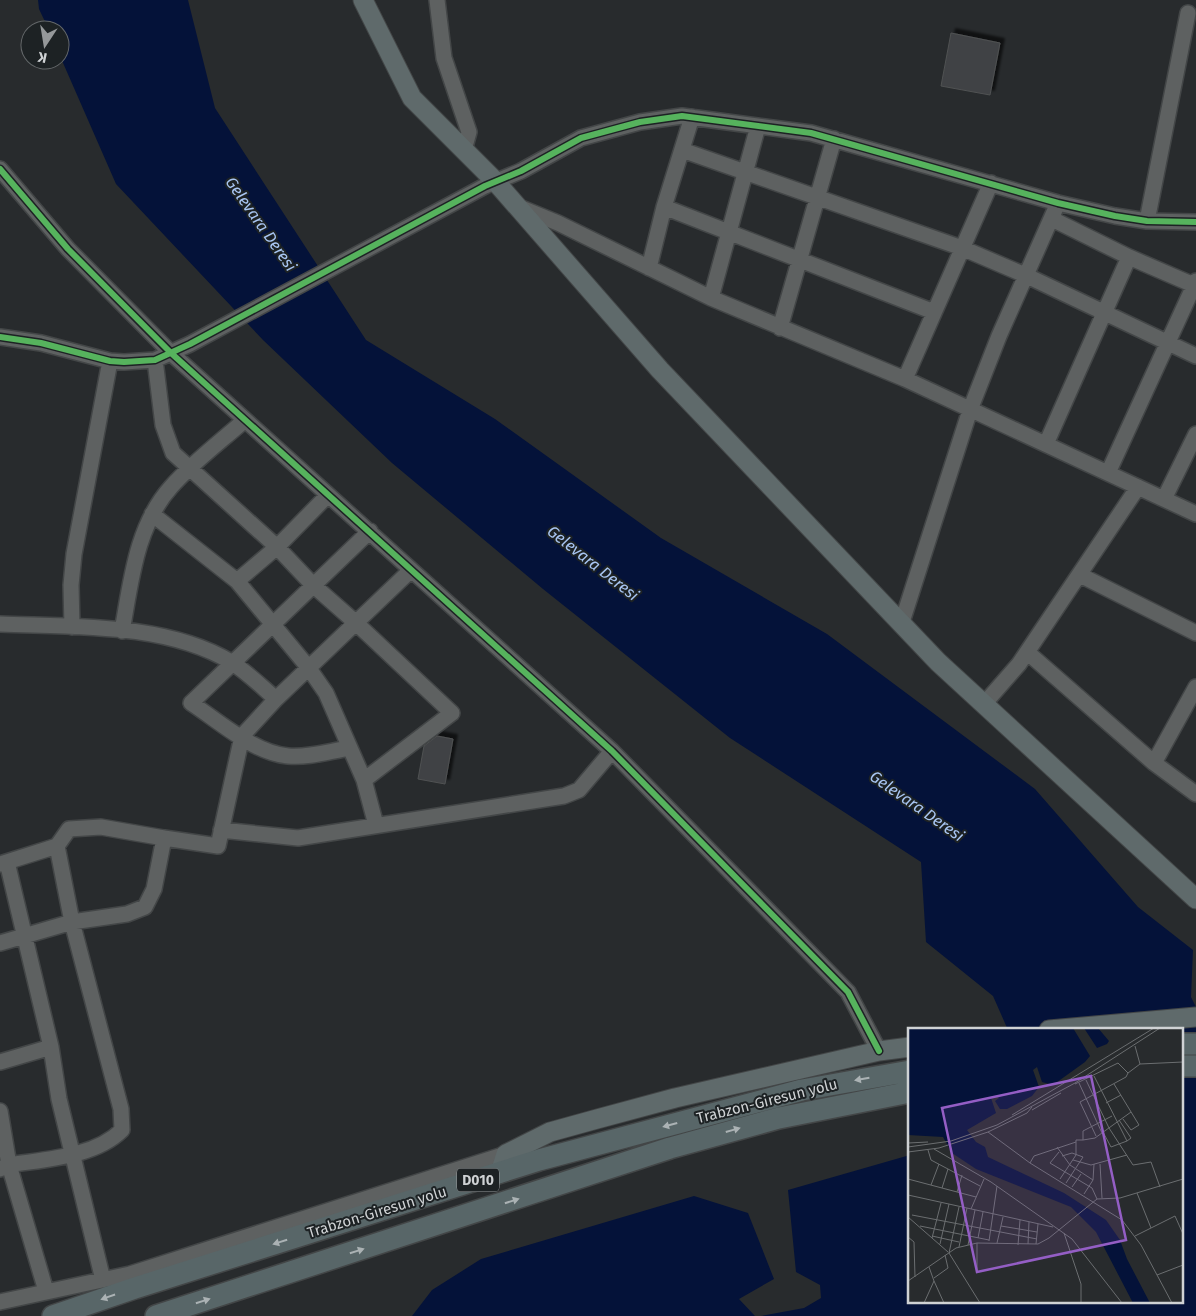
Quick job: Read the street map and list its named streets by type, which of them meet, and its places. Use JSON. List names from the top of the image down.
{
  "streets": {
    "highway": ["Trabzon-Giresun yolu", "D010"]
  },
  "water": ["Gelevara Deresi"],
  "north": "bottom"
}
